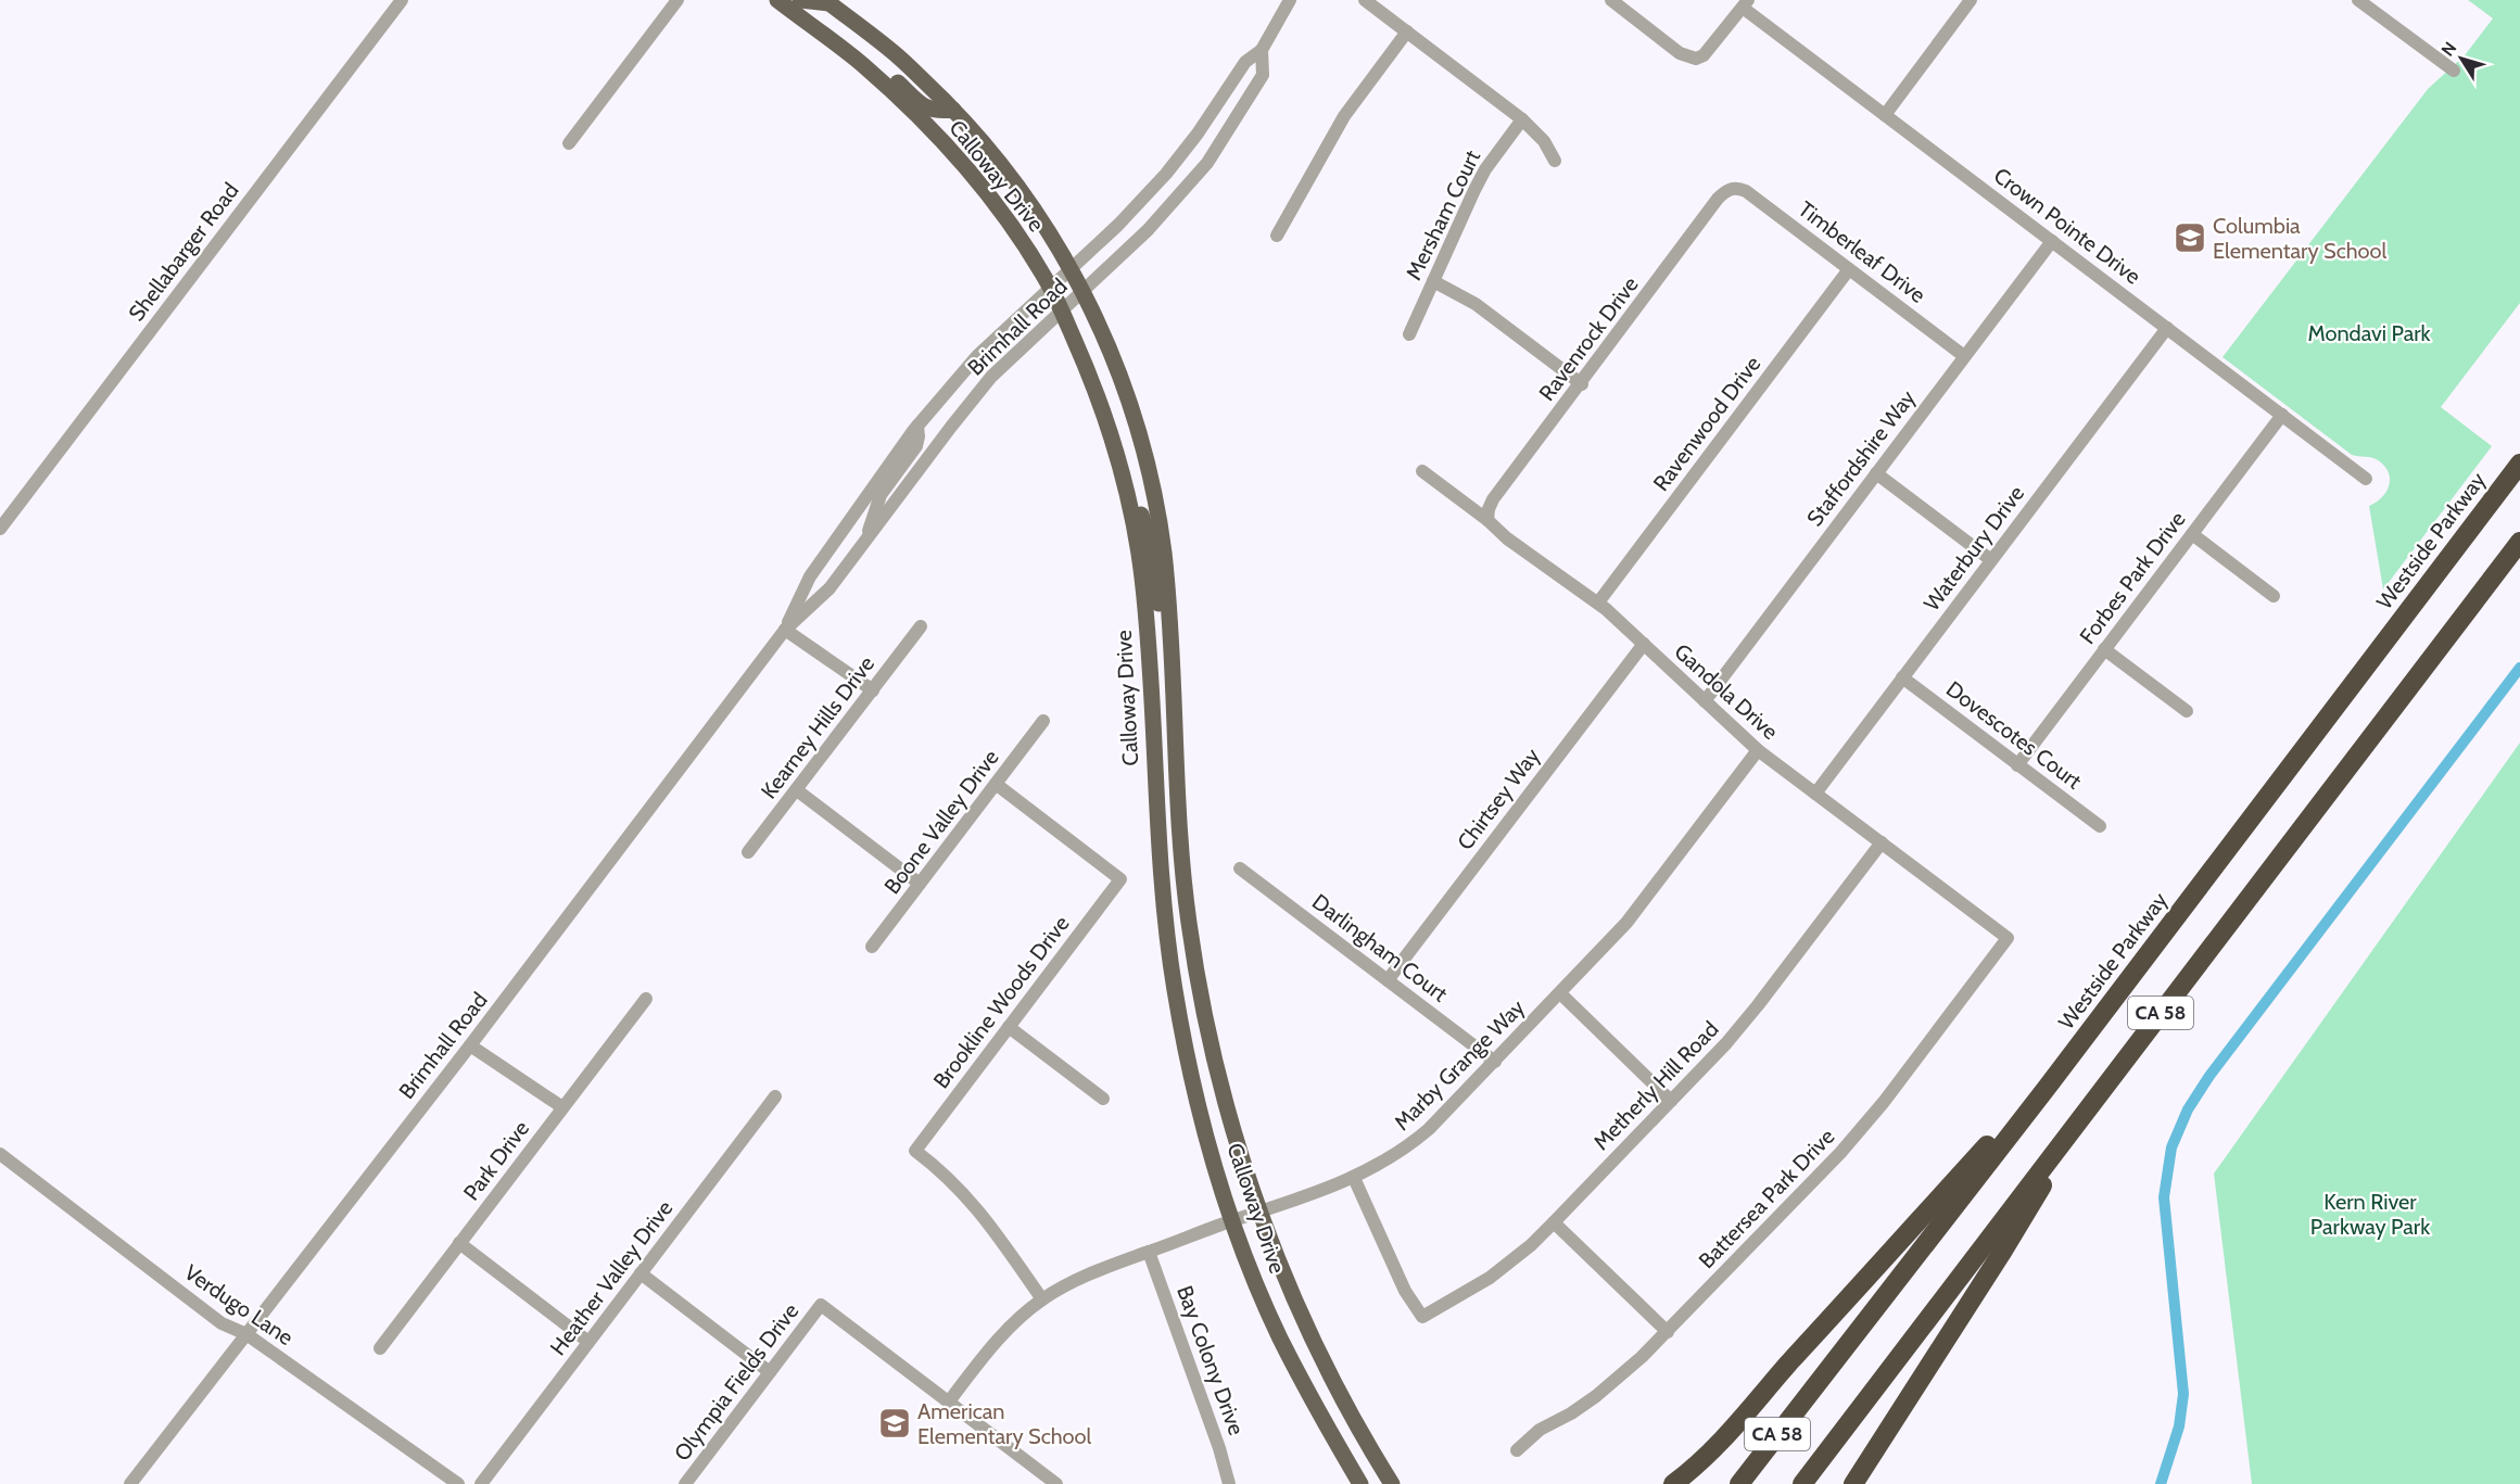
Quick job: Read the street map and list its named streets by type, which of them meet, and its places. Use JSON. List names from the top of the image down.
{
  "streets": {
    "highway": ["Westside Parkway", "CA 58"],
    "main road": ["Calloway Drive"],
    "street": [
      "Mersham Court",
      "Crown Pointe Drive",
      "Shellabarger Road",
      "Timberleaf Drive",
      "Brimhall Road",
      "Ravenrock Drive",
      "Ravenwood Drive",
      "Staffordshire Way",
      "Waterbury Drive",
      "Forbes Park Drive",
      "Gandola Drive",
      "Kearney Hills Drive",
      "Dovescotes Court",
      "Chirtsey Way",
      "Boone Valley Drive",
      "Darlingham Court",
      "Brookline Woods Drive",
      "Marby Grange Way",
      "Metherly Hill Road",
      "Park Drive",
      "Battersea Park Drive",
      "Heather Valley Drive",
      "Verdugo Lane",
      "Bay Colony Drive",
      "Olympia Fields Drive"
    ]
  },
  "crossings": [
    ["Calloway Drive", "Brimhall Road"],
    ["Calloway Drive", "Marby Grange Way"],
    ["Crown Pointe Drive", "Staffordshire Way"],
    ["Crown Pointe Drive", "Waterbury Drive"],
    ["Crown Pointe Drive", "Forbes Park Drive"],
    ["Timberleaf Drive", "Ravenrock Drive"],
    ["Timberleaf Drive", "Ravenwood Drive"],
    ["Timberleaf Drive", "Staffordshire Way"],
    ["Brimhall Road", "Verdugo Lane"],
    ["Ravenrock Drive", "Gandola Drive"],
    ["Ravenwood Drive", "Gandola Drive"],
    ["Staffordshire Way", "Gandola Drive"],
    ["Waterbury Drive", "Gandola Drive"],
    ["Waterbury Drive", "Dovescotes Court"],
    ["Forbes Park Drive", "Dovescotes Court"],
    ["Gandola Drive", "Chirtsey Way"],
    ["Gandola Drive", "Marby Grange Way"],
    ["Gandola Drive", "Metherly Hill Road"],
    ["Gandola Drive", "Battersea Park Drive"],
    ["Chirtsey Way", "Darlingham Court"],
    ["Boone Valley Drive", "Brookline Woods Drive"],
    ["Darlingham Court", "Marby Grange Way"],
    ["Brookline Woods Drive", "Marby Grange Way"],
    ["Marby Grange Way", "Metherly Hill Road"],
    ["Marby Grange Way", "Bay Colony Drive"],
    ["Marby Grange Way", "Olympia Fields Drive"]
  ],
  "parks": ["Mondavi Park", "Kern River Parkway Park"],
  "places": {
    "school or university": ["Columbia Elementary School", "American Elementary School"]
  },
  "north": "top left"
}
